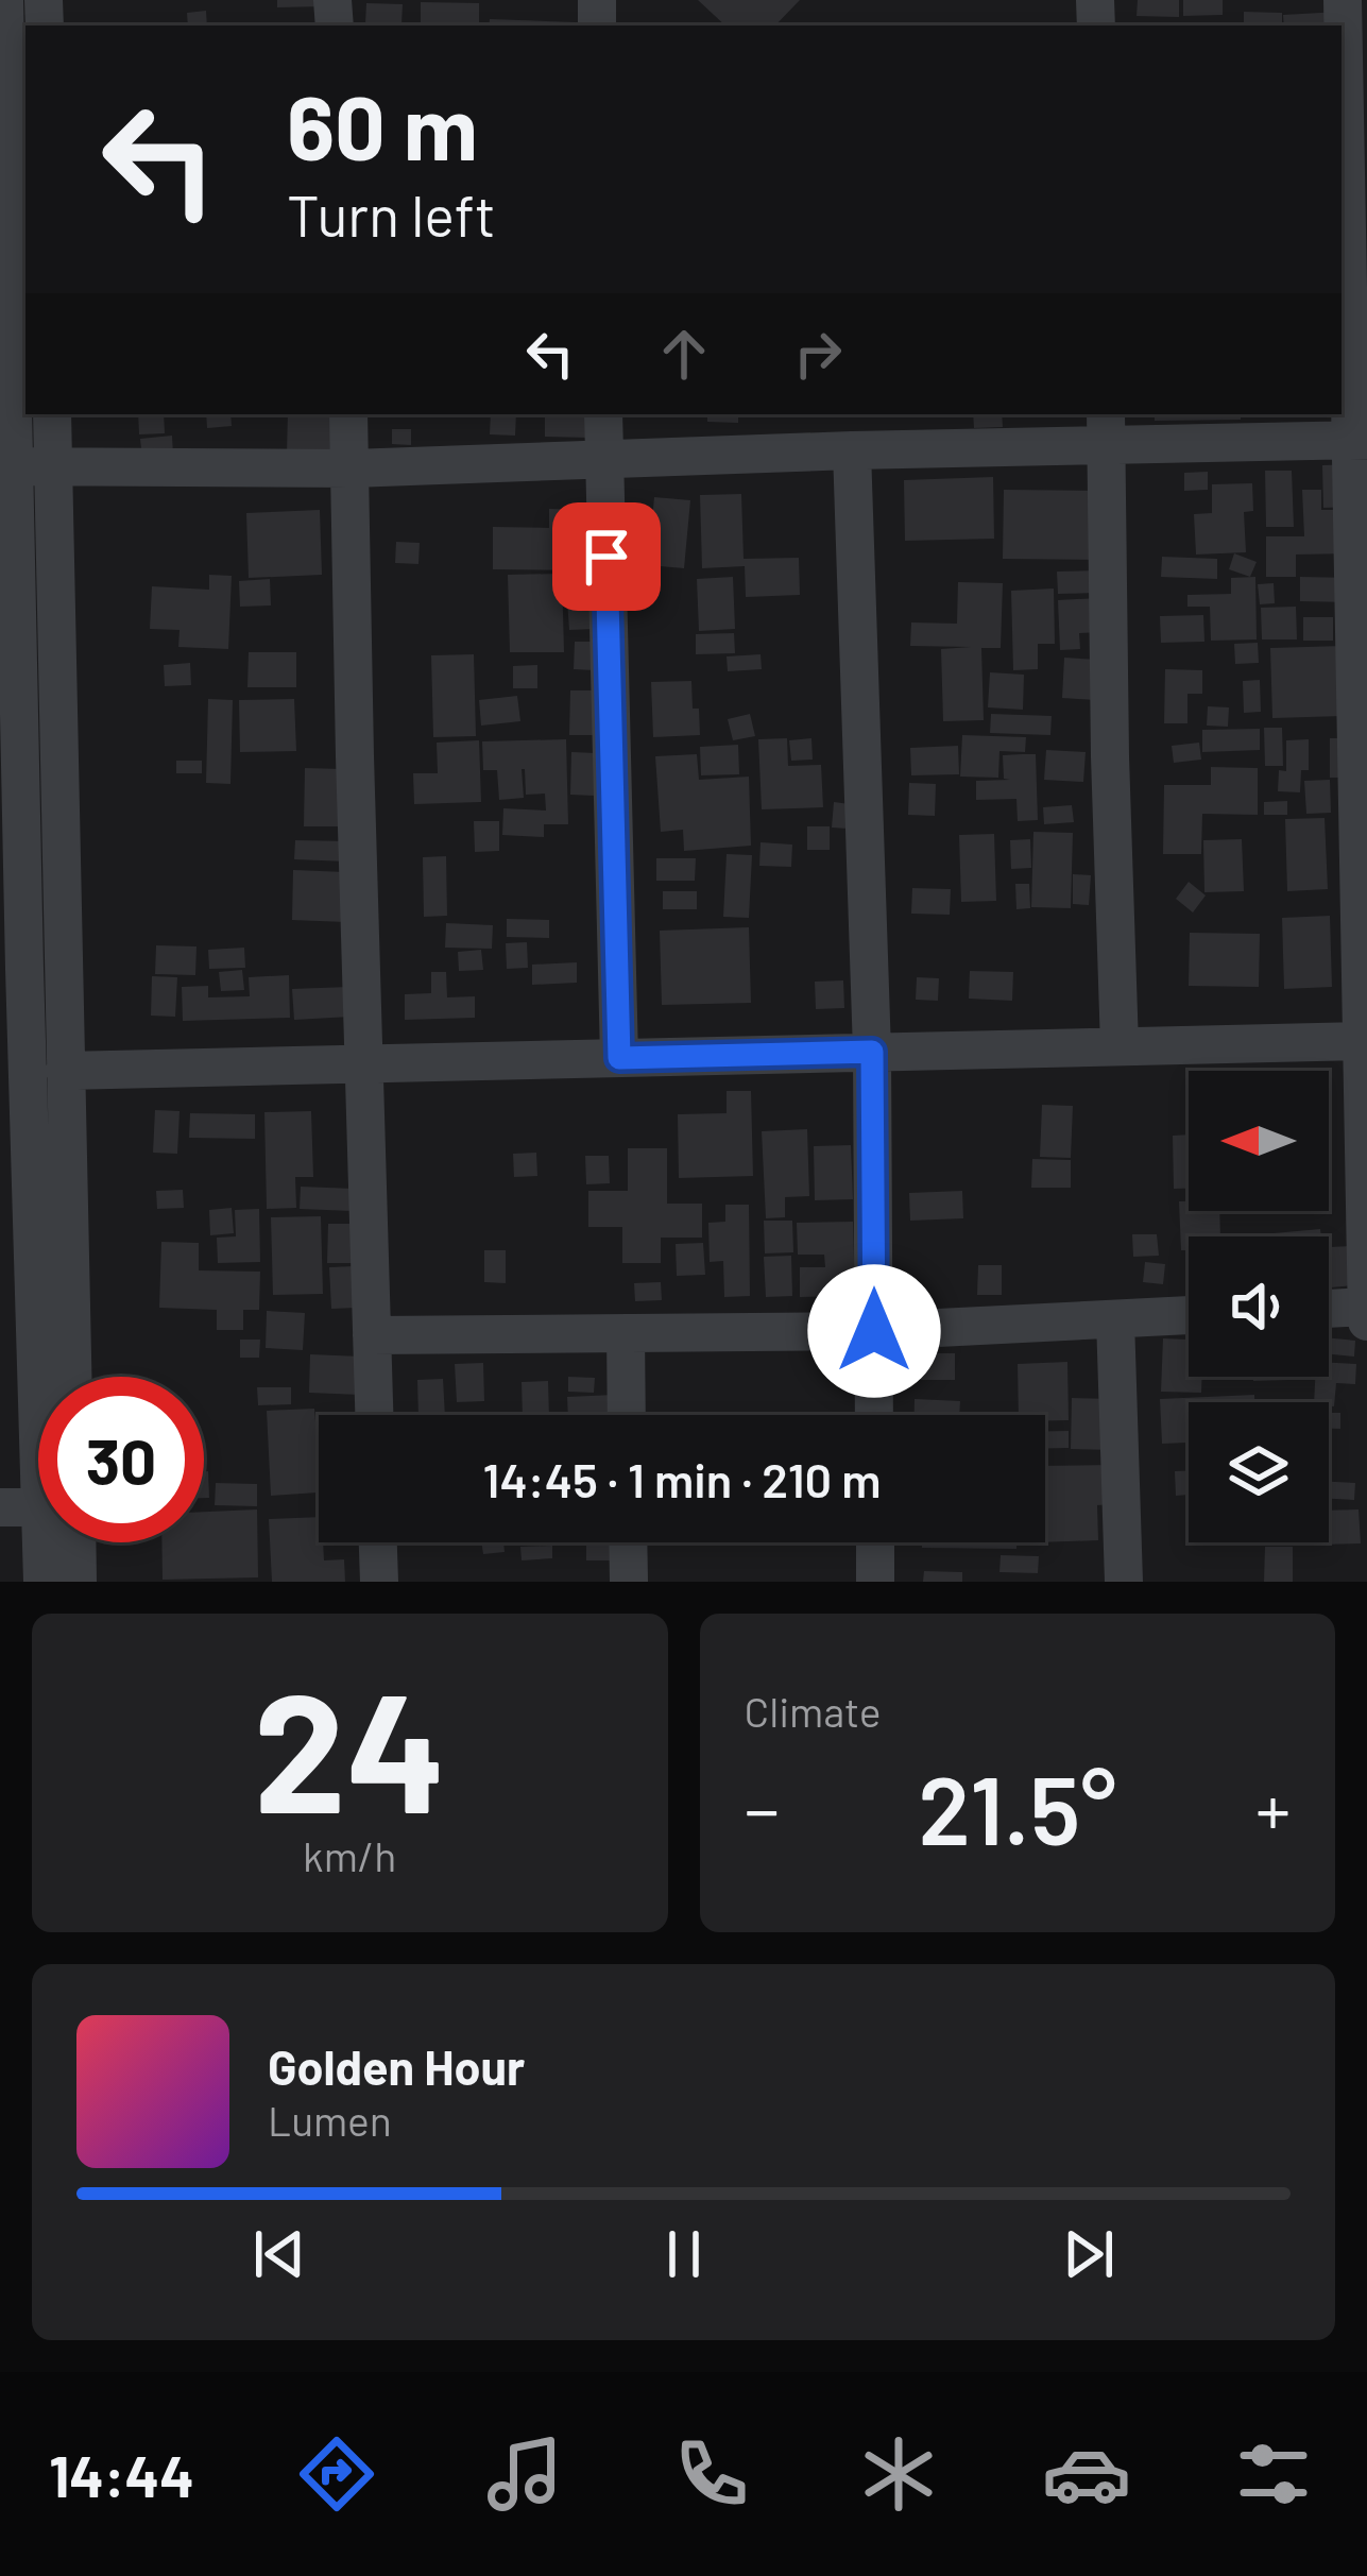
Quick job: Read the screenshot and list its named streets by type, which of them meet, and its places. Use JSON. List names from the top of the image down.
{
  "north": "left",
  "page": {
    "turn": ["60 m", "Turn left"],
    "limit": "30",
    "trip": "14:45 · 1 min · 210 m",
    "tile": [
      ["24", "km/h"],
      "Climate"
    ],
    "heat": ["−", "21.5°", "+"],
    "song": ["Golden Hour", "Lumen"],
    "tabs": "14:44"
  }
}
